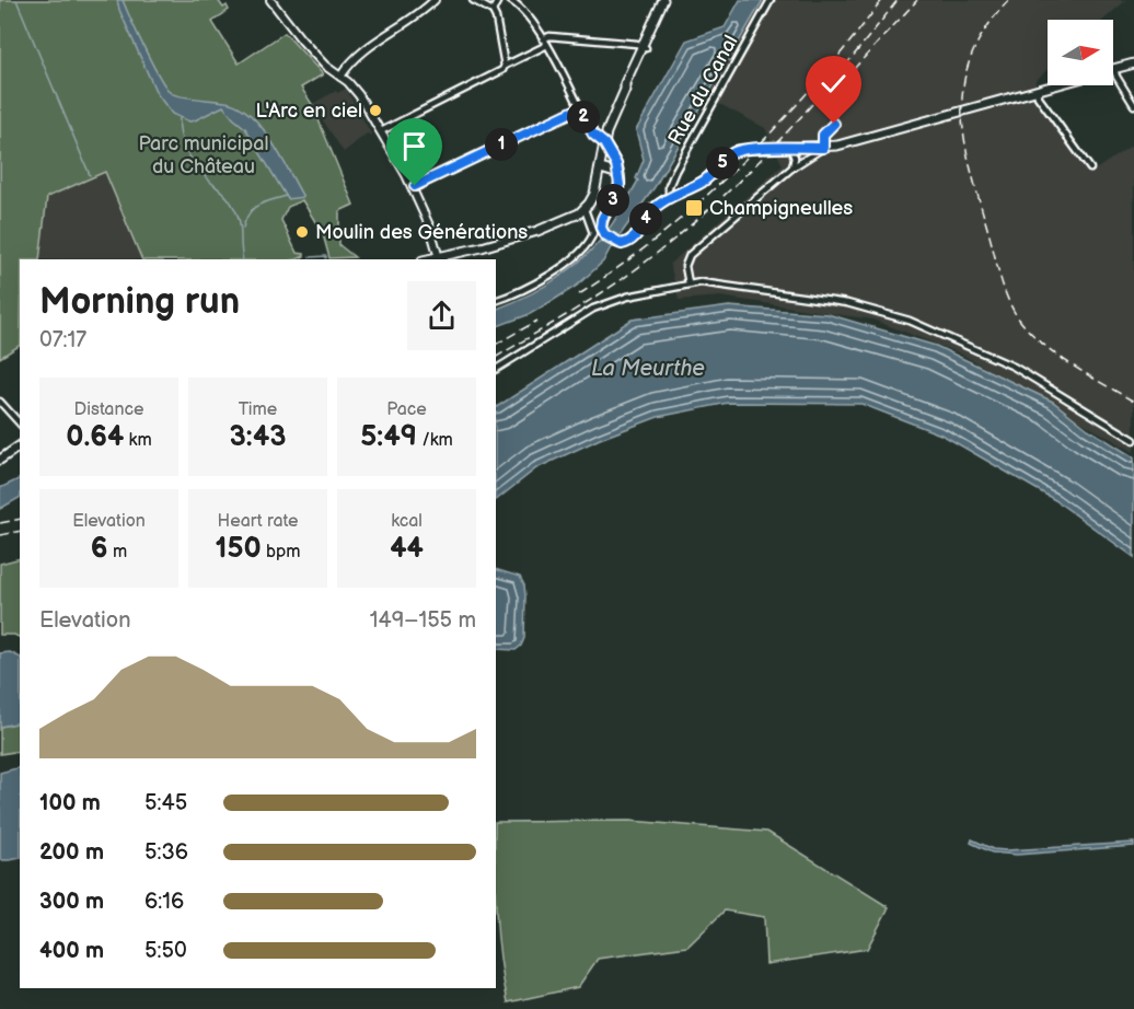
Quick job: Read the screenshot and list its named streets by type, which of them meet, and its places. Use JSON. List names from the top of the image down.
{
  "streets": {
    "street": ["Rue du Canal"]
  },
  "water": ["La Meurthe"],
  "parks": ["Parc municipal du Château"],
  "places": {
    "other": ["L'Arc en ciel", "Moulin des Générations"],
    "transit": ["Champigneulles"]
  },
  "north": "right",
  "page": {
    "pins": [
      "2",
      "1",
      "5",
      "3",
      "4"
    ],
    "heading": ["Morning run", "07:17"],
    "stats": [
      ["Distance", "0.64 km"],
      ["Time", "3:43"],
      ["Pace", "5:49 /km"],
      ["Elevation", "6 m"],
      ["Heart rate", "150 bpm"],
      ["kcal", "44"]
    ],
    "chart": ["Elevation", "149–155 m"],
    "list": [
      {
        "name": "100 m",
        "note": "5:45"
      },
      {
        "name": "200 m",
        "note": "5:36"
      },
      {
        "name": "300 m",
        "note": "6:16"
      },
      {
        "name": "400 m",
        "note": "5:50"
      }
    ]
  }
}
